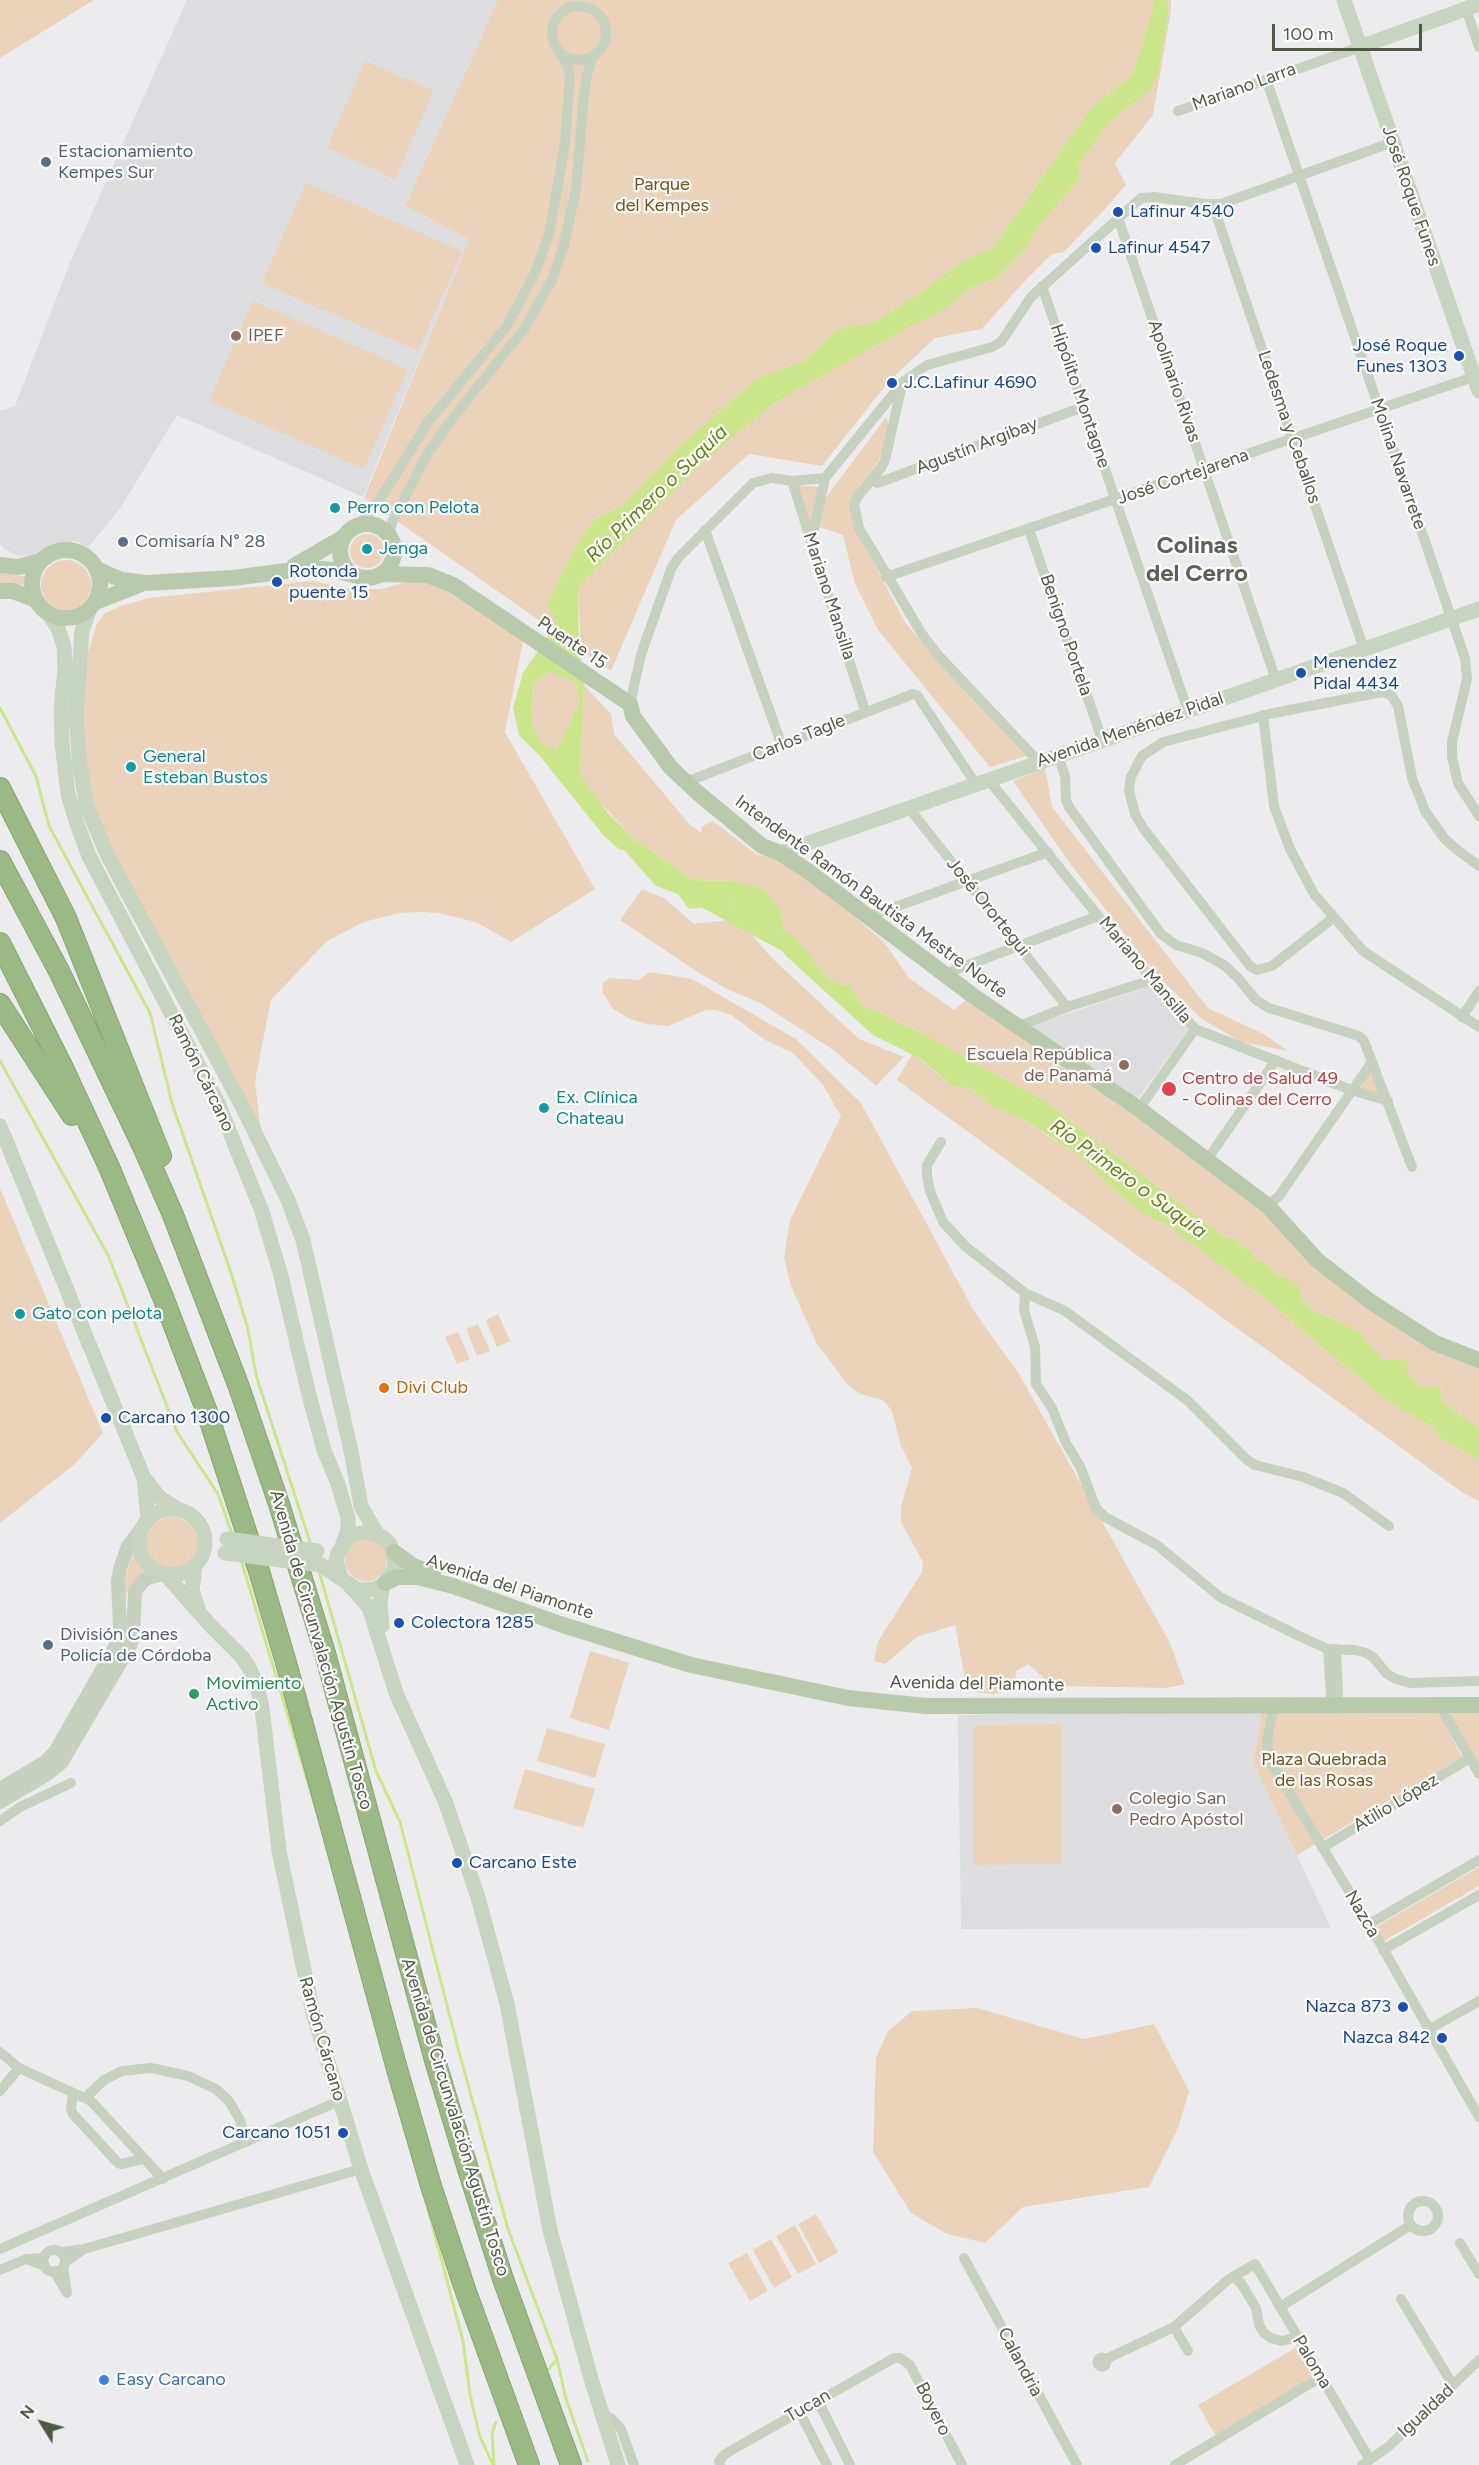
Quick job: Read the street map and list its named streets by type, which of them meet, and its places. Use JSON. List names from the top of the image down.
{
  "streets": {
    "highway": ["Avenida de Circunvalación Agustín Tosco"],
    "main road": [
      "Mariano Larra",
      "José Roque Funes",
      "Puente 15",
      "Avenida Menéndez Pidal",
      "Intendente Ramón Bautista Mestre Norte",
      "Ramón Cárcano",
      "Avenida del Piamonte"
    ],
    "street": [
      "Apolinario Rivas",
      "Hipólito Montagne",
      "Ledesma y Ceballos",
      "Agustín Argibay",
      "Molina Navarrete",
      "José Cortejarena",
      "Mariano Mansilla",
      "Benigno Portela",
      "Carlos Tagle",
      "José Orortegui",
      "Atilio López",
      "Nazca",
      "Calandria",
      "Paloma",
      "Tucan",
      "Boyero",
      "Igualdad"
    ]
  },
  "crossings": [
    ["Mariano Larra", "José Roque Funes"],
    ["Mariano Larra", "Molina Navarrete"],
    ["José Roque Funes", "José Cortejarena"],
    ["Apolinario Rivas", "José Cortejarena"],
    ["Apolinario Rivas", "Avenida Menéndez Pidal"],
    ["Hipólito Montagne", "Agustín Argibay"],
    ["Hipólito Montagne", "José Cortejarena"],
    ["Hipólito Montagne", "Avenida Menéndez Pidal"],
    ["Ledesma y Ceballos", "José Cortejarena"],
    ["Ledesma y Ceballos", "Avenida Menéndez Pidal"],
    ["Molina Navarrete", "José Cortejarena"],
    ["Molina Navarrete", "Avenida Menéndez Pidal"],
    ["José Cortejarena", "Benigno Portela"],
    ["Mariano Mansilla", "Avenida Menéndez Pidal"],
    ["Mariano Mansilla", "Carlos Tagle"],
    ["Benigno Portela", "Avenida Menéndez Pidal"],
    ["Puente 15", "Intendente Ramón Bautista Mestre Norte"],
    ["Avenida Menéndez Pidal", "Intendente Ramón Bautista Mestre Norte"],
    ["Avenida Menéndez Pidal", "José Orortegui"],
    ["Carlos Tagle", "Intendente Ramón Bautista Mestre Norte"],
    ["Ramón Cárcano", "Avenida del Piamonte"],
    ["Avenida del Piamonte", "Nazca"],
    ["Atilio López", "Nazca"],
    ["Paloma", "Igualdad"],
    ["Tucan", "Boyero"]
  ],
  "districts": ["Colinas del Cerro"],
  "water": ["Río Primero o Suquía"],
  "parks": ["Parque del Kempes", "Plaza Quebrada de las Rosas"],
  "places": [
    "Estacionamiento Kempes Sur",
    "Lafinur 4540",
    "Lafinur 4547",
    "IPEF",
    "José Roque Funes 1303",
    "J.C.Lafinur 4690",
    "Perro con Pelota",
    "Comisaría N° 28",
    "Jenga",
    "Rotonda puente 15",
    "Menendez Pidal 4434",
    "General Esteban Bustos",
    "Escuela República de Panamá",
    "Centro de Salud 49 - Colinas del Cerro",
    "Ex. Clínica Chateau",
    "Gato con pelota",
    "Divi Club",
    "Carcano 1300",
    "Colectora 1285",
    "División Canes Policía de Córdoba",
    "Movimiento Activo",
    "Colegio San Pedro Apóstol",
    "Carcano Este",
    "Nazca 873",
    "Nazca 842",
    "Carcano 1051",
    "Easy Carcano"
  ],
  "scale_bar": "100 m",
  "north": "top left"
}
